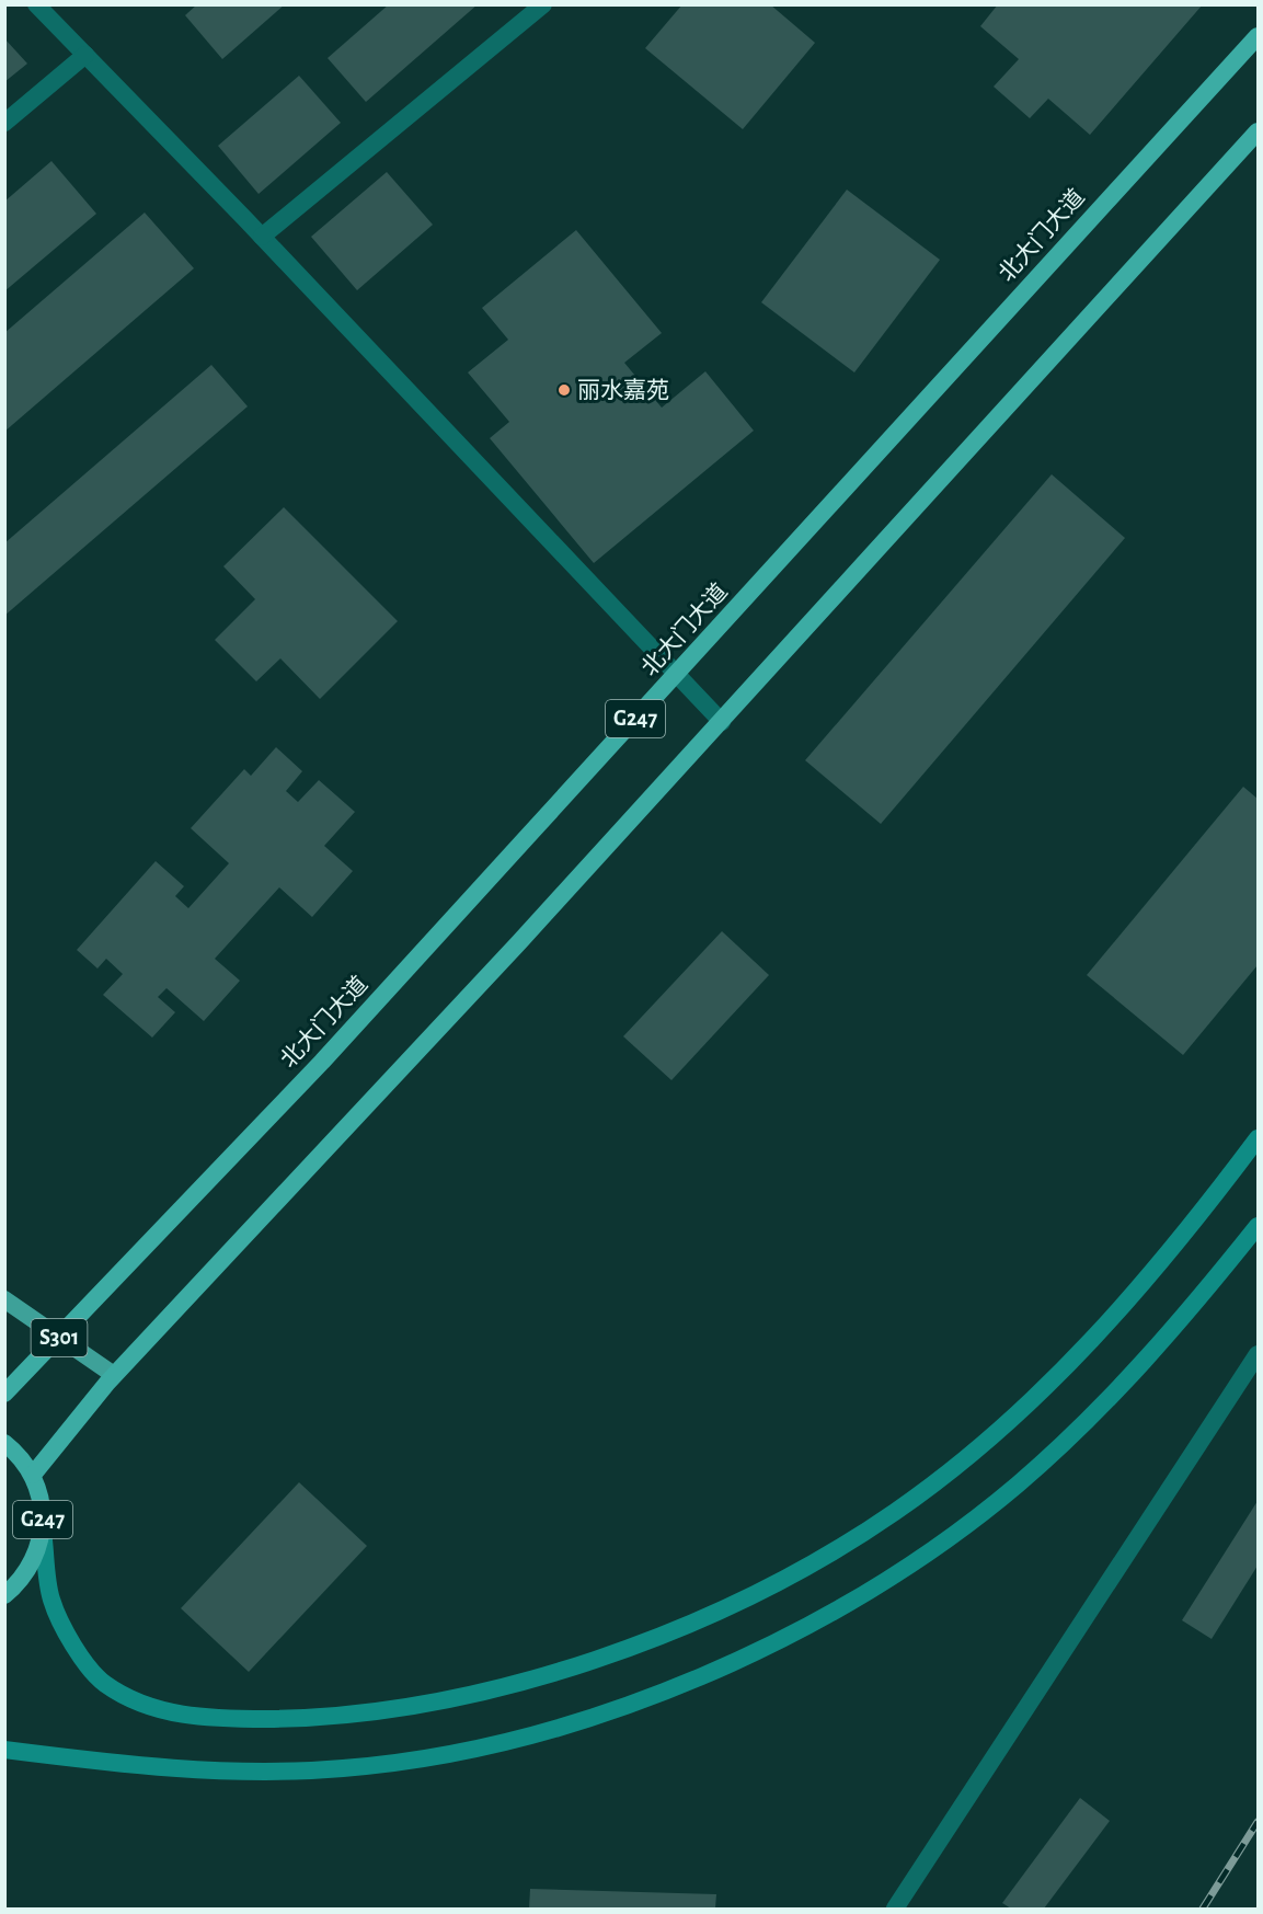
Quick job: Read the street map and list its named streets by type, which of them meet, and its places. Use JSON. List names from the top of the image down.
{
  "streets": {
    "highway": ["北大门大道", "G247"],
    "main road": ["S301"]
  },
  "crossings": [
    ["北大门大道", "S301"],
    ["G247", "S301"]
  ],
  "places": ["丽水嘉苑"]
}
